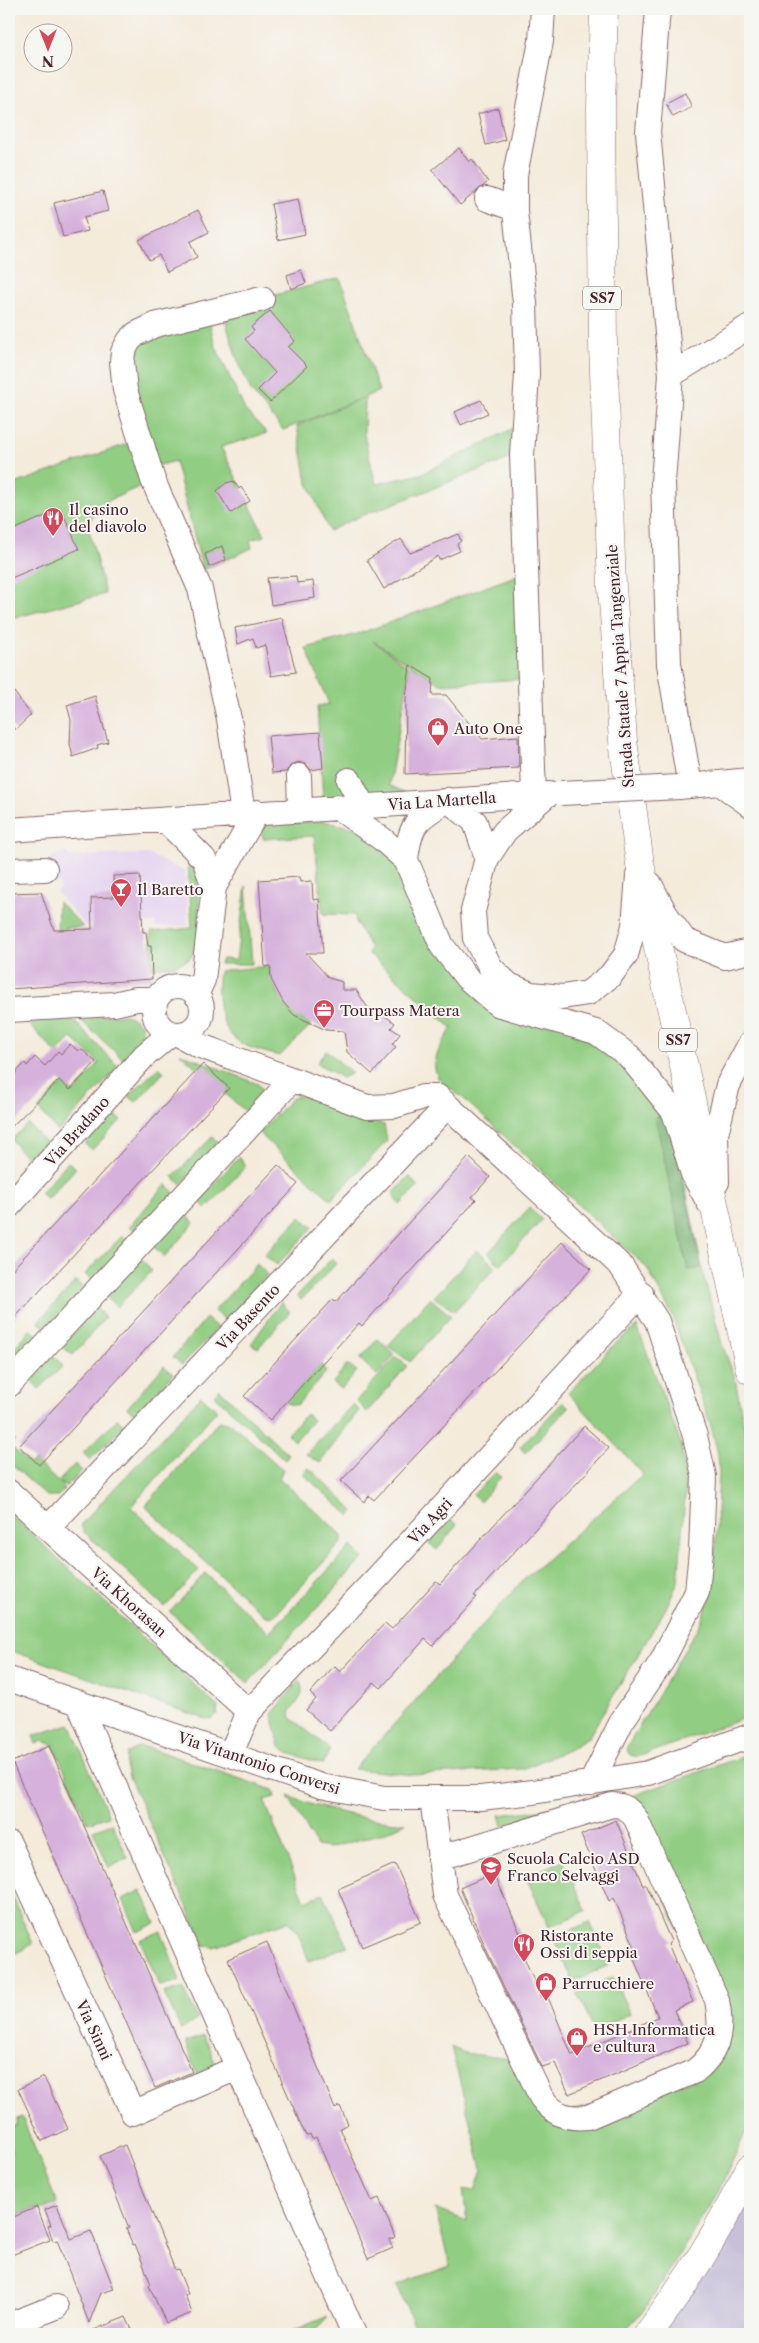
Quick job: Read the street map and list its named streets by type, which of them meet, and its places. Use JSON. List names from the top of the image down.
{
  "streets": {
    "highway": ["SS7", "Strada Statale 7 Appia Tangenziale"],
    "street": [
      "Via La Martella",
      "Via Bradano",
      "Via Basento",
      "Via Agri",
      "Via Khorasan",
      "Via Vitantonio Conversi",
      "Via Sinni"
    ]
  },
  "crossings": [
    ["Via Basento", "Via Khorasan"],
    ["Via Agri", "Via Khorasan"],
    ["Via Agri", "Via Vitantonio Conversi"]
  ],
  "places": {
    "restaurant": ["Il casino del diavolo", "Ristorante Ossi di seppia"],
    "shop": ["Auto One", "Parrucchiere", "HSH Informatica e cultura"],
    "bar": ["Il Baretto"],
    "office": ["Tourpass Matera"],
    "school or university": ["Scuola Calcio ASD Franco Selvaggi"]
  },
  "north": "bottom"
}
